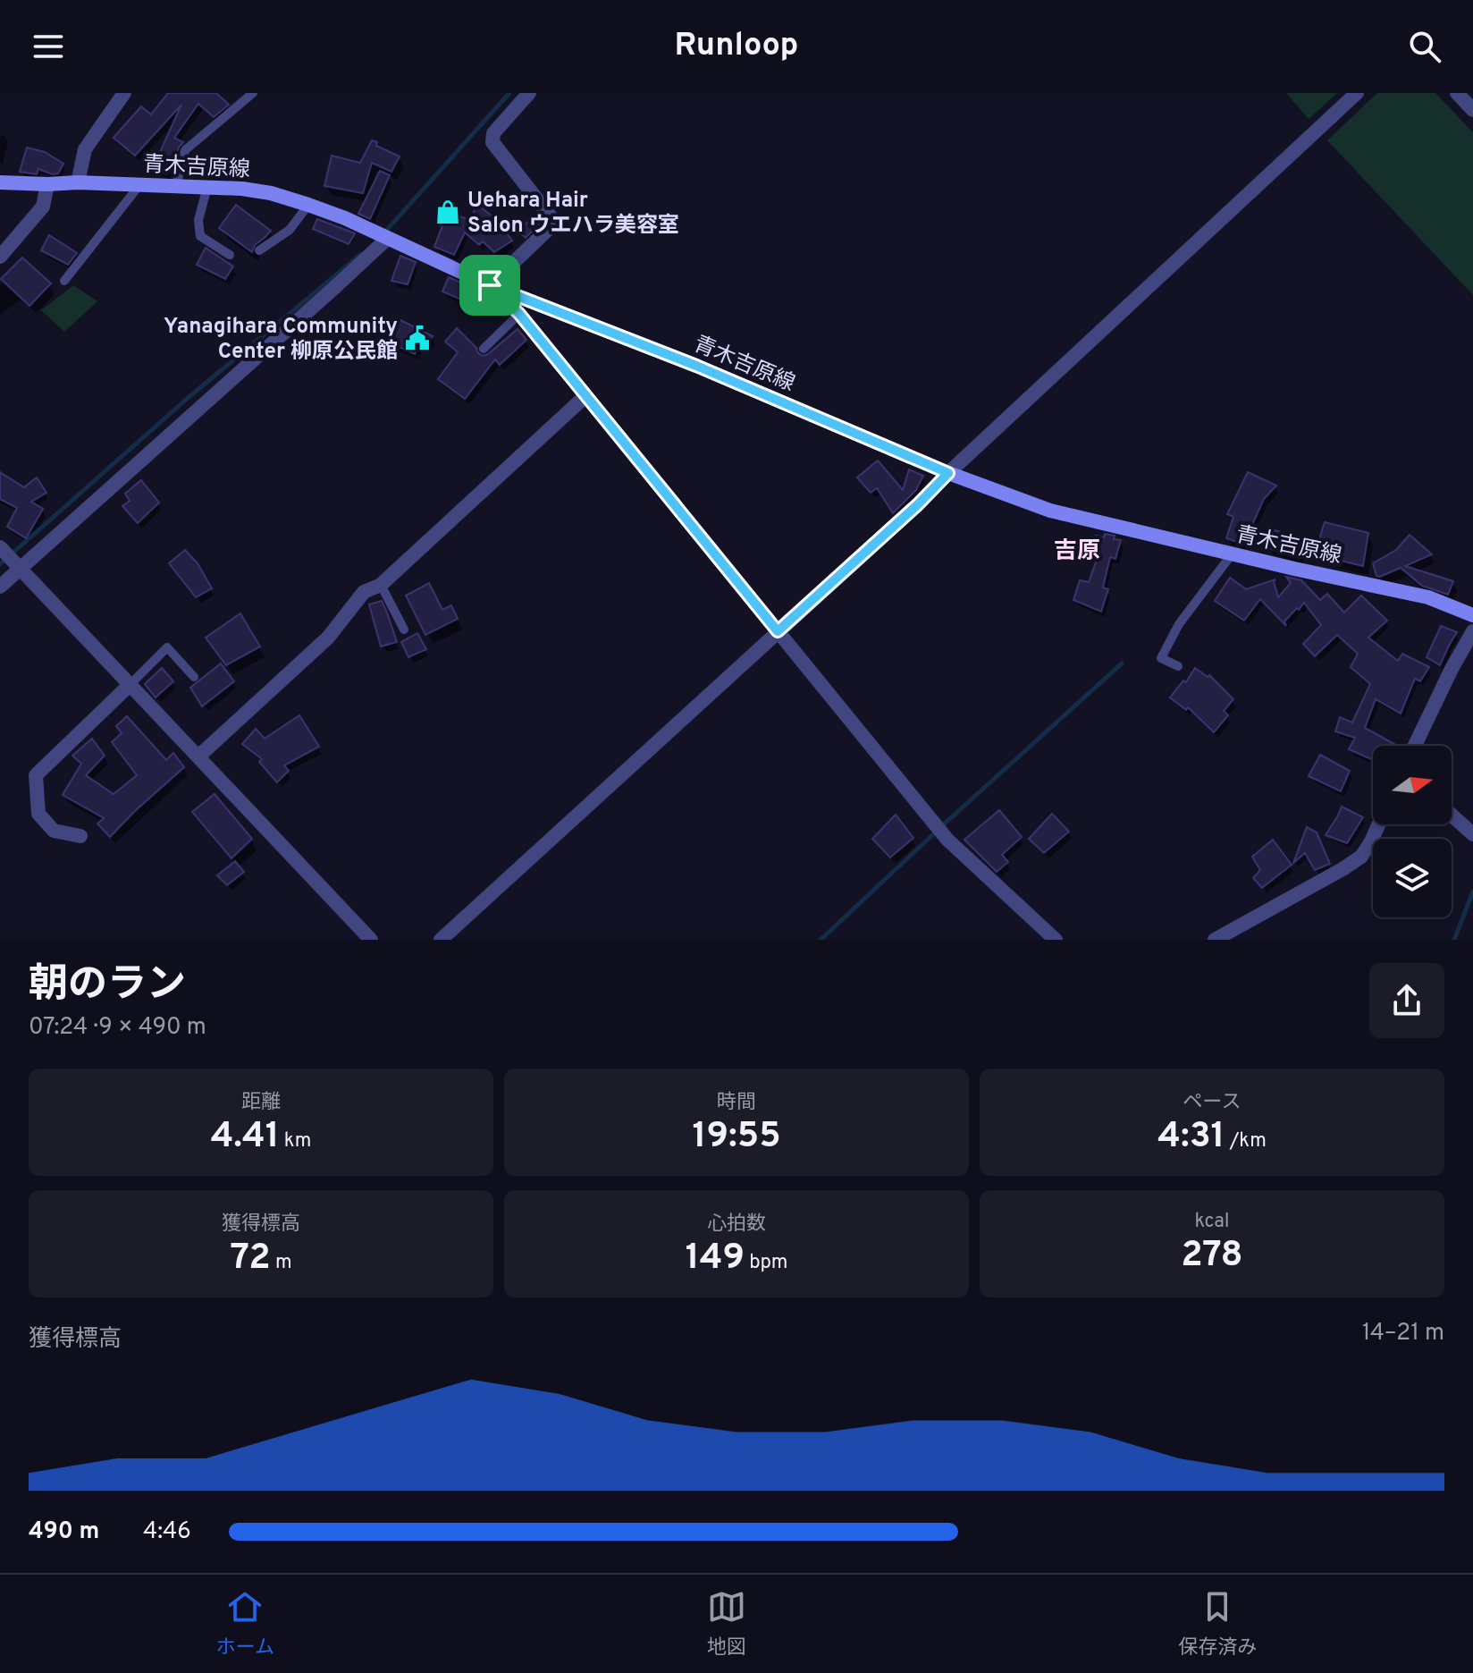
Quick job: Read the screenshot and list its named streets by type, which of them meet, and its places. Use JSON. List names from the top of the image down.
{
  "streets": {
    "main road": ["青木吉原線"]
  },
  "districts": ["吉原"],
  "places": {
    "shop": ["Uehara Hair Salon ウエハラ美容室"],
    "public building": ["Yanagihara Community Center 柳原公民館"]
  },
  "north": "right",
  "page": {
    "header": "Runloop",
    "heading": ["朝のラン", "07:24 · 9 × 490 m"],
    "stats": [
      ["距離", "4.41 km"],
      ["時間", "19:55"],
      ["ペース", "4:31 /km"],
      ["獲得標高", "72 m"],
      ["心拍数", "149 bpm"],
      ["kcal", "278"]
    ],
    "chart": ["獲得標高", "14–21 m"],
    "list": [
      {
        "name": "490 m",
        "note": "4:46"
      }
    ],
    "tabs": ["ホーム", "地図", "保存済み"]
  }
}
